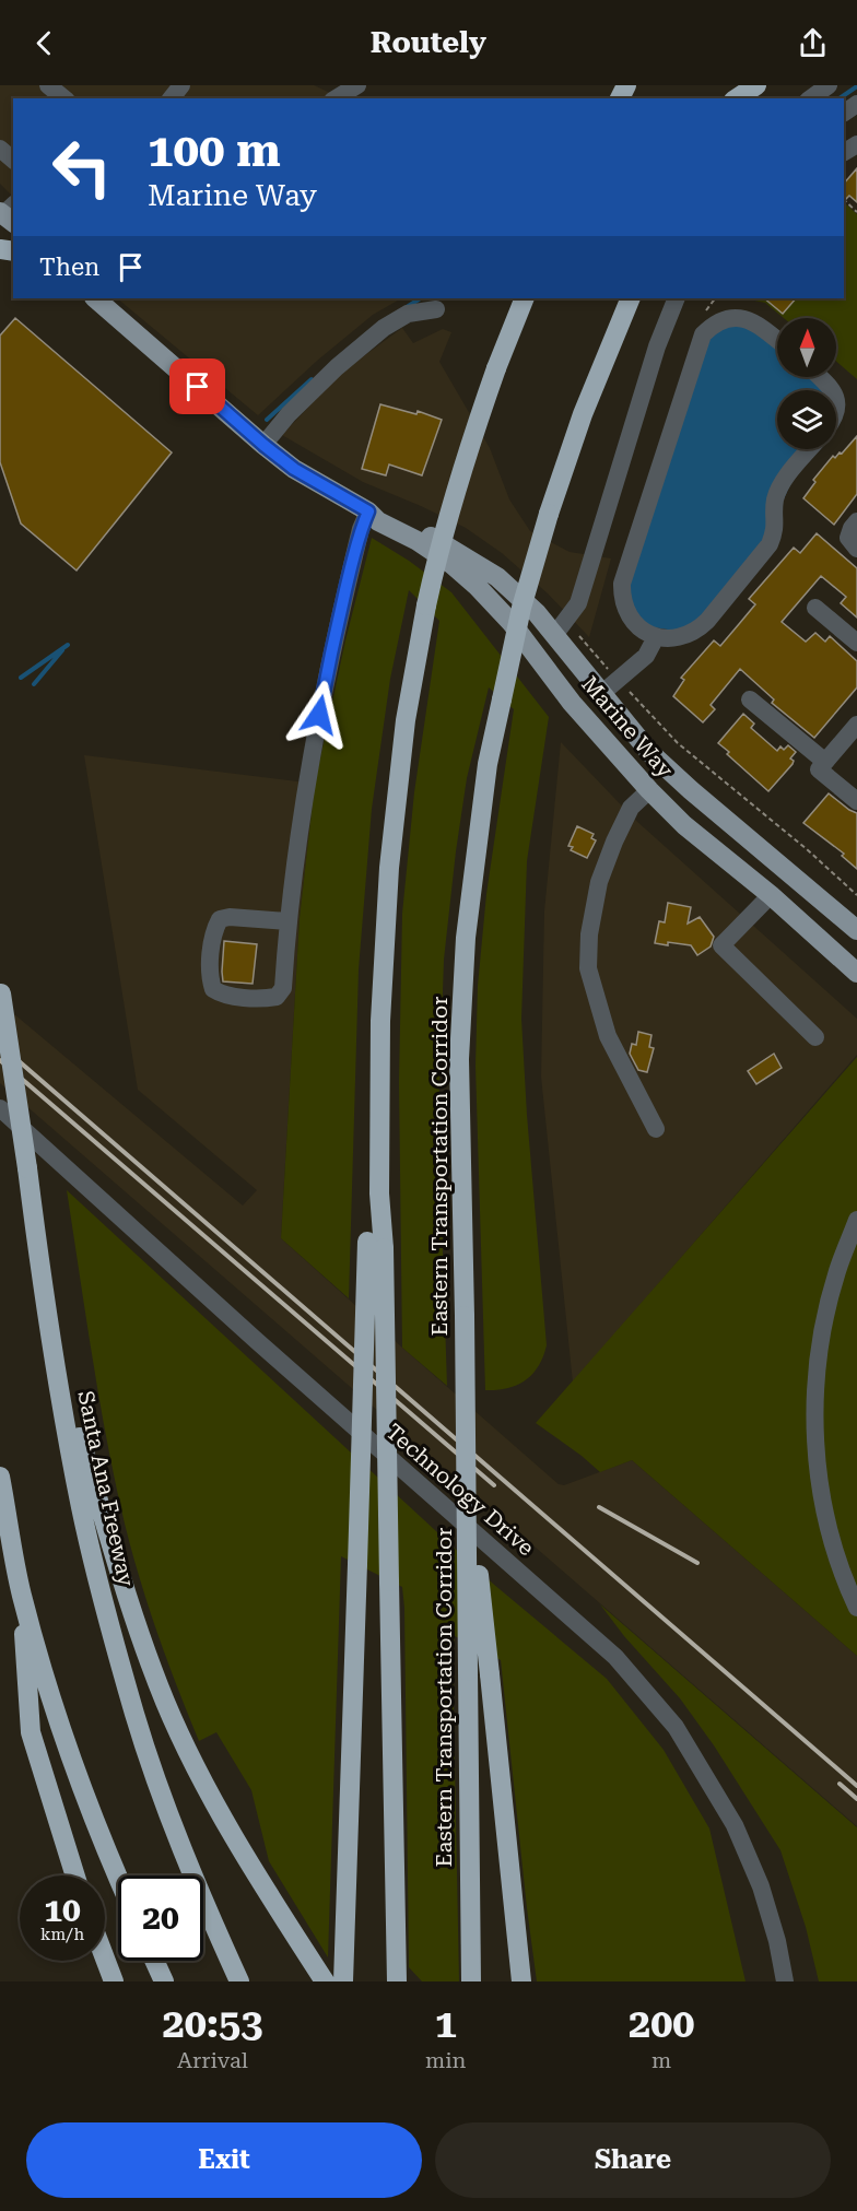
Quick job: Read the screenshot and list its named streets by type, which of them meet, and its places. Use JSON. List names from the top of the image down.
{
  "streets": {
    "highway": ["Eastern Transportation Corridor", "Santa Ana Freeway"],
    "main road": ["Marine Way"],
    "street": ["Technology Drive"]
  },
  "north": "top",
  "page": {
    "header": "Routely",
    "turn": ["100 m", "Marine Way"],
    "then": "Then",
    "speed": "10 km/h",
    "limit": "20",
    "eta": [
      "20:53",
      "Arrival",
      "1",
      "min",
      "200",
      "m"
    ],
    "buttons": ["Exit", "Share"]
  }
}
